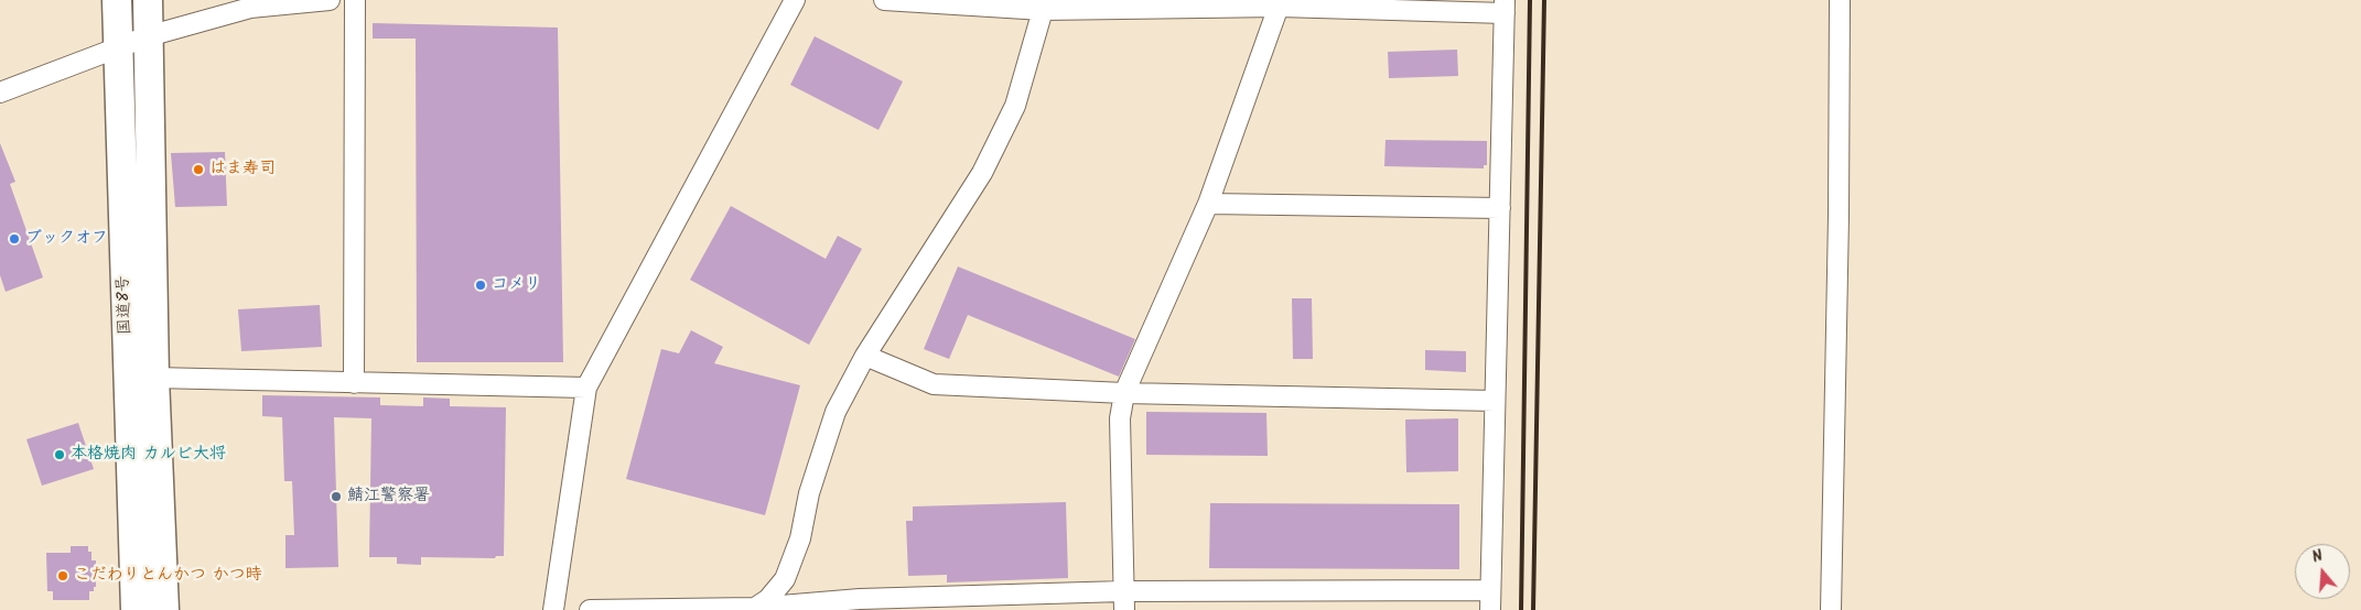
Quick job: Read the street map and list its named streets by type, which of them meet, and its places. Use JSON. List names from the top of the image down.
{
  "streets": {
    "highway": ["国道8号"]
  },
  "places": [
    "はま寿司",
    "ブックオフ",
    "コメリ",
    "本格焼肉 カルビ大将",
    "鯖江警察署",
    "こだわりとんかつ かつ時"
  ],
  "north": "top"
}
